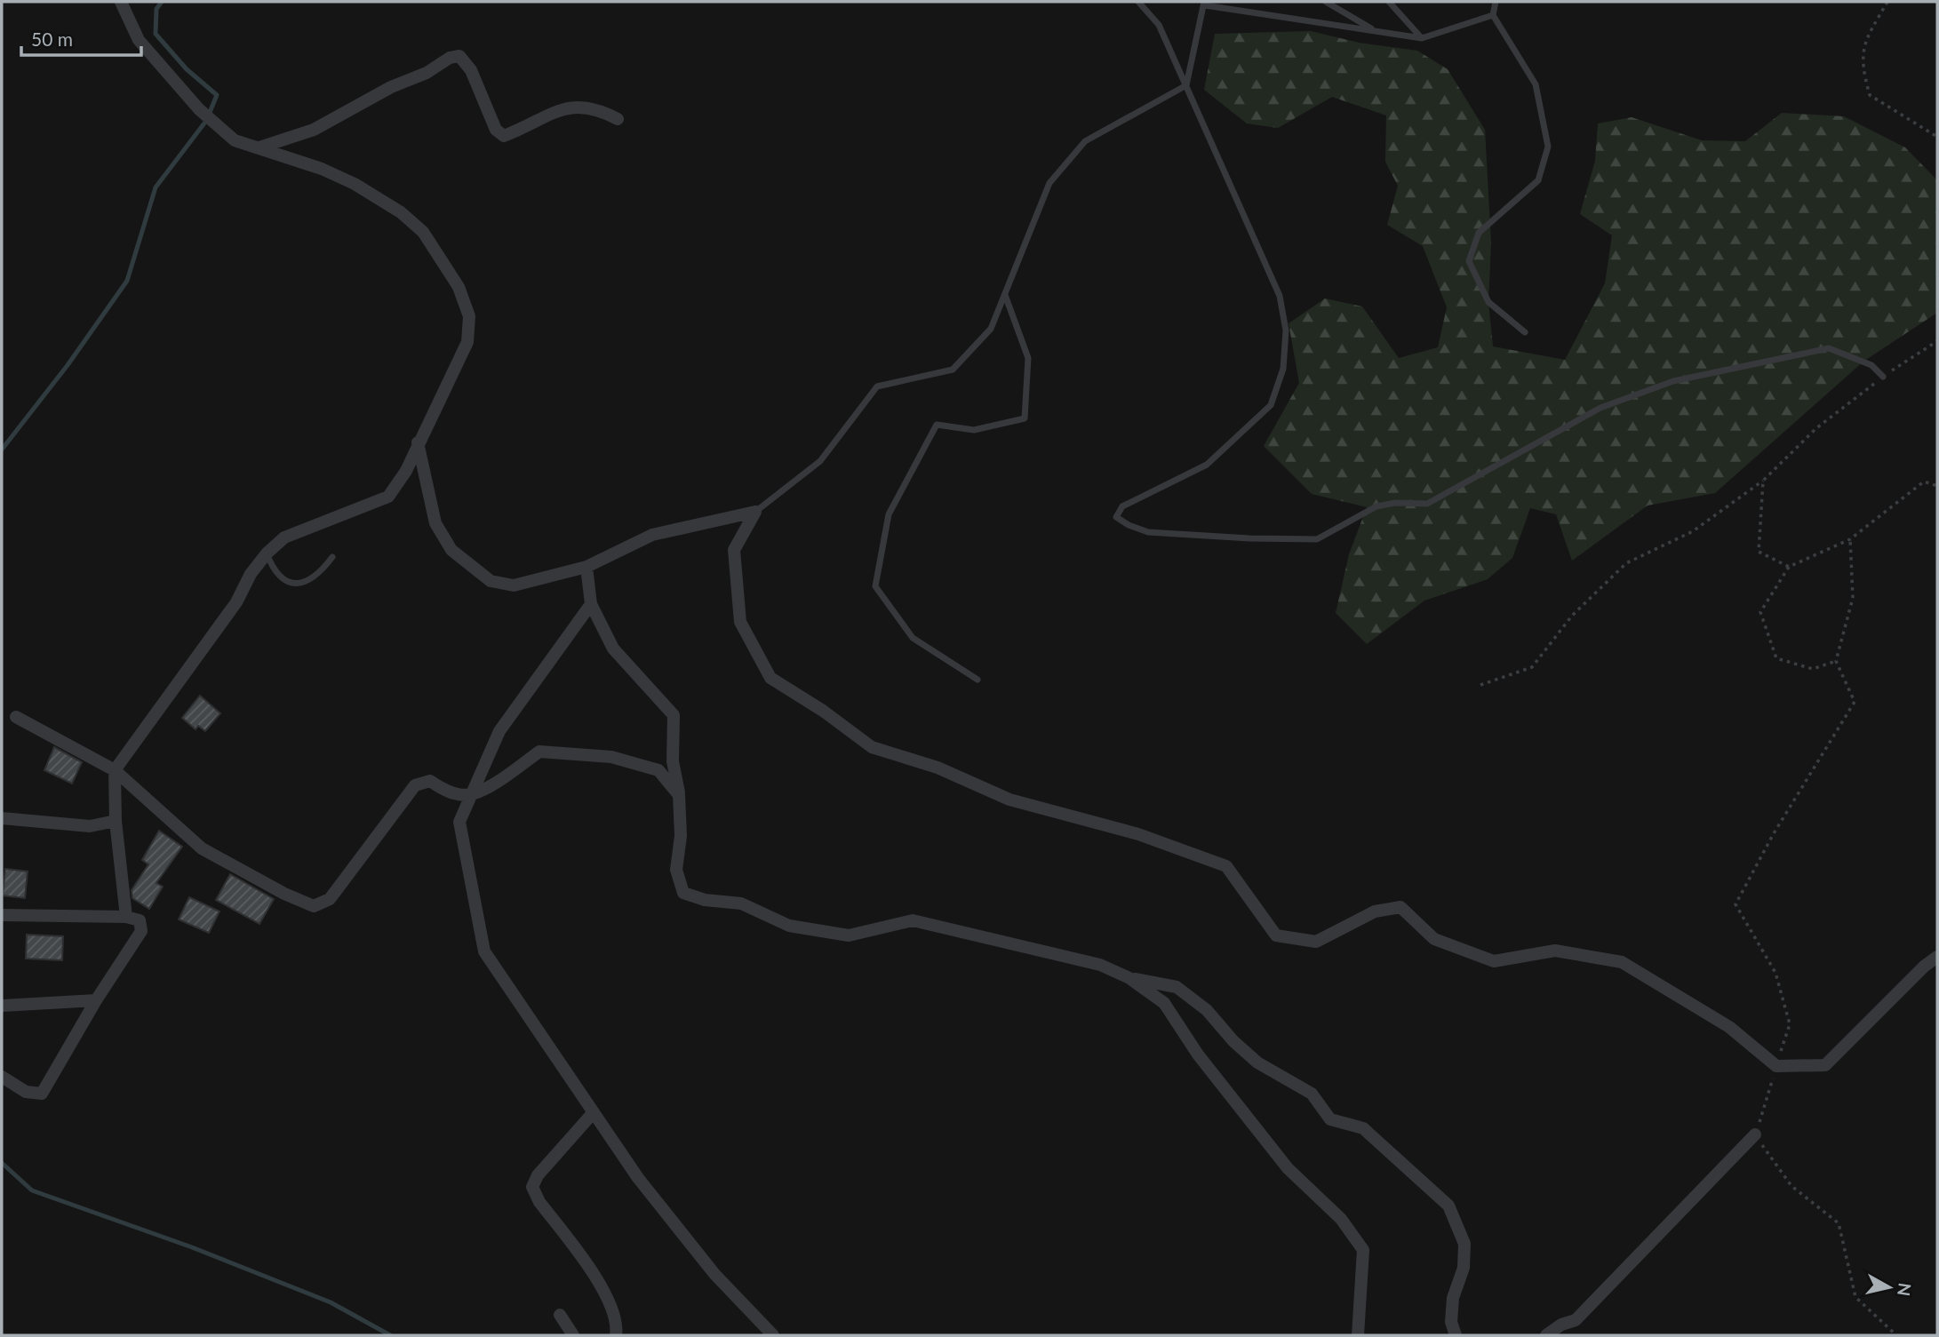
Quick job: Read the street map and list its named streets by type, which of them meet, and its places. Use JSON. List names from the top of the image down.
{
  "scale_bar": "50 m",
  "north": "right"
}
